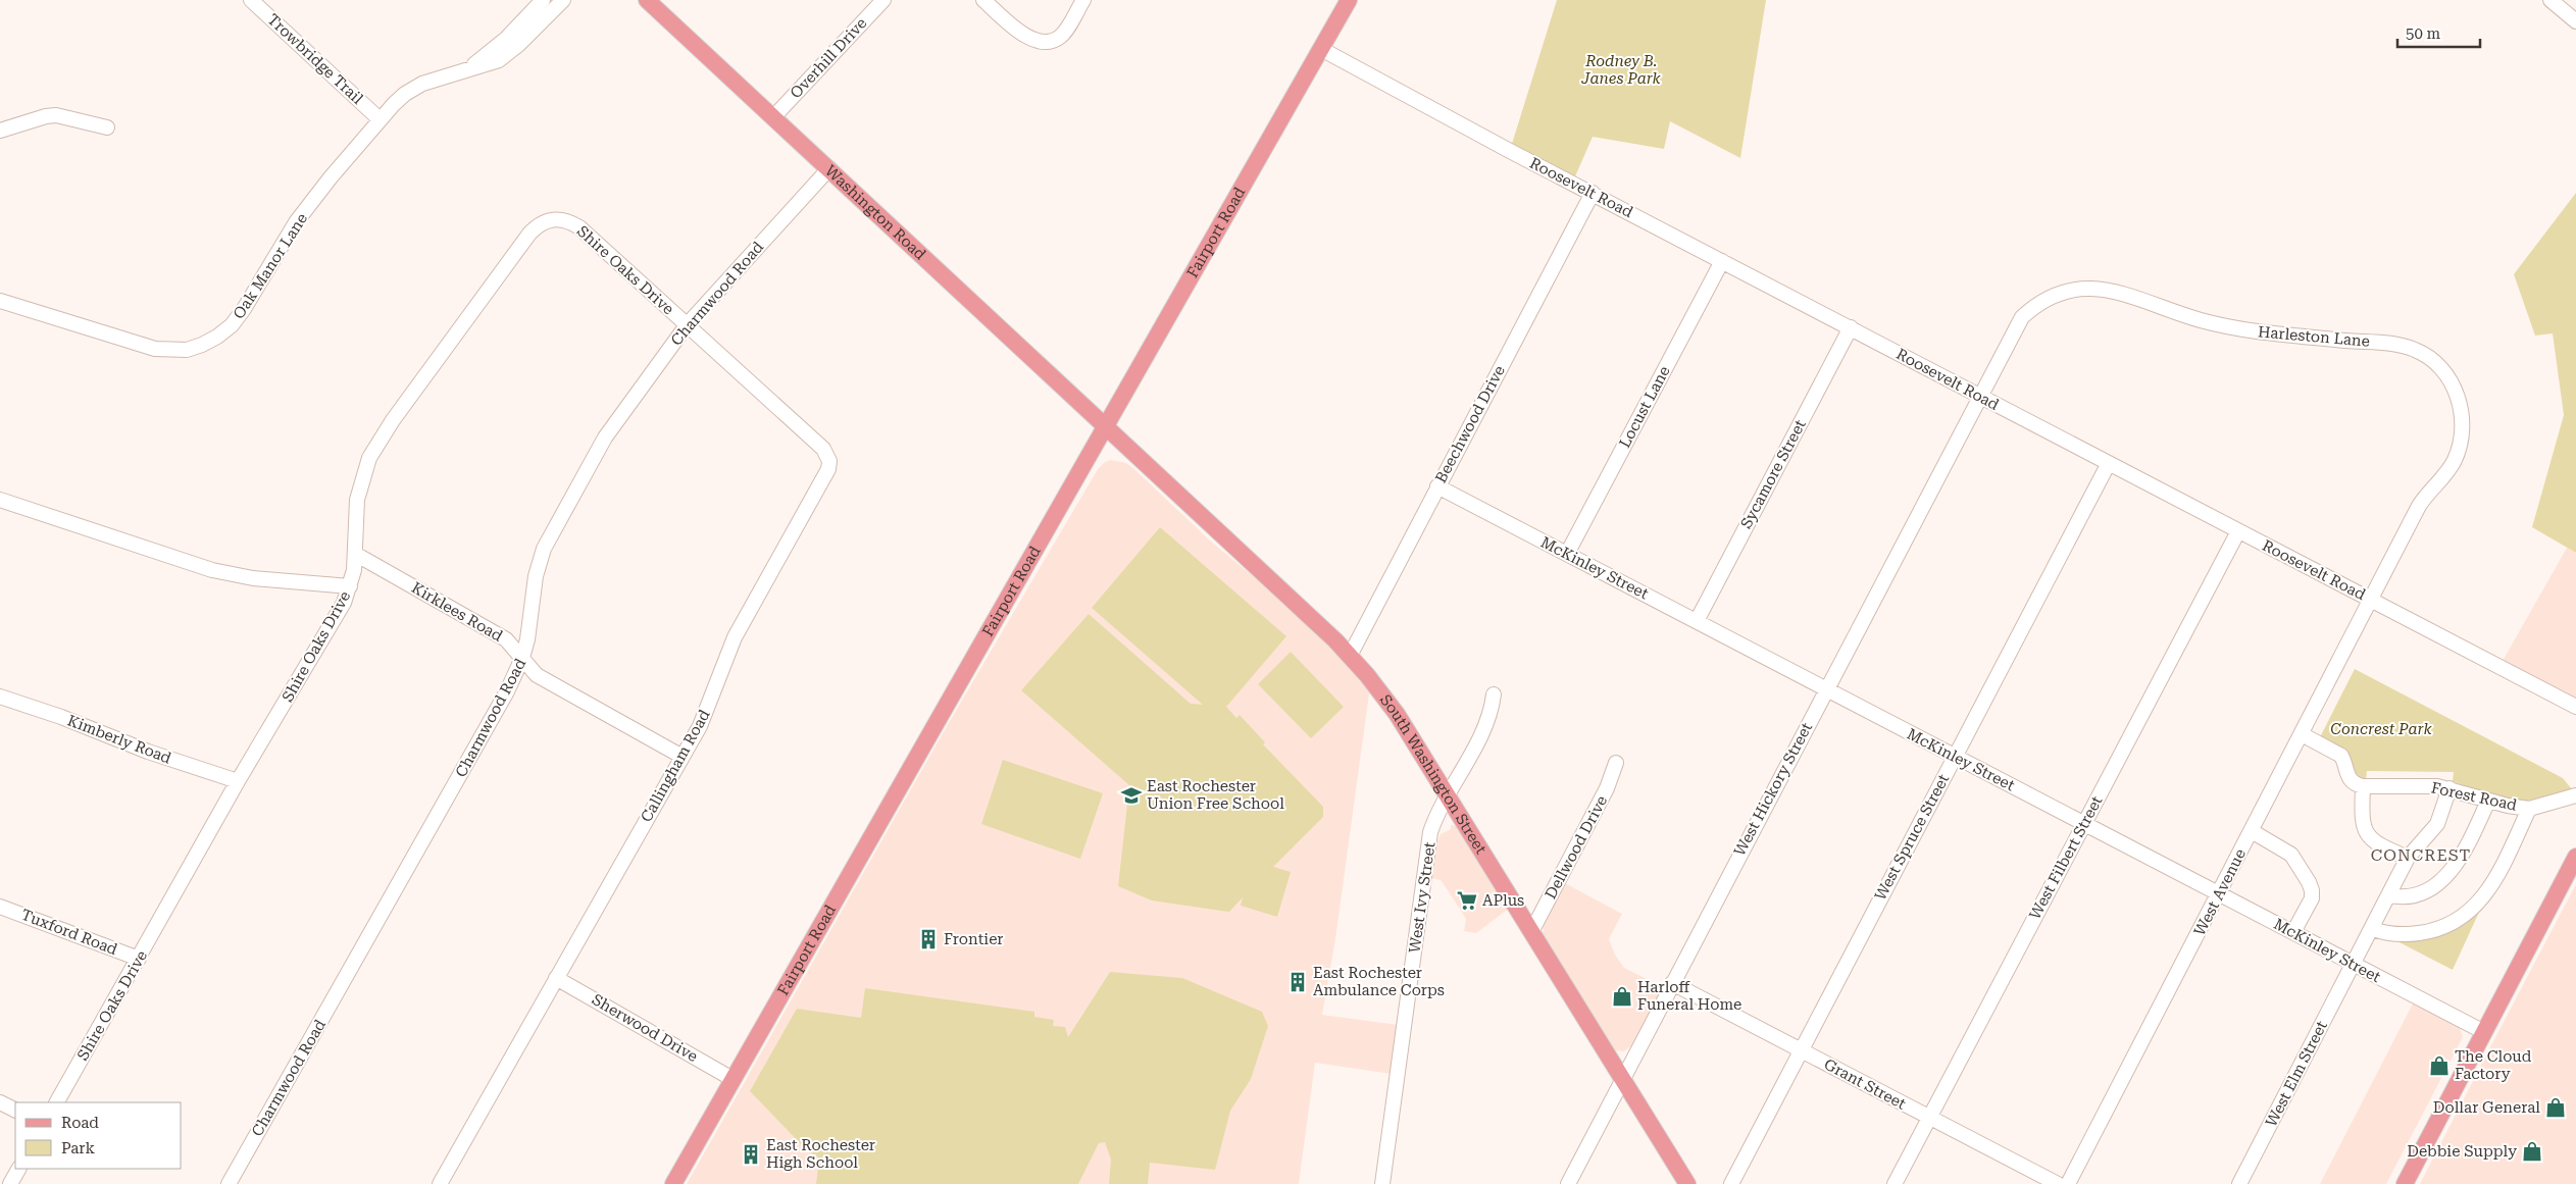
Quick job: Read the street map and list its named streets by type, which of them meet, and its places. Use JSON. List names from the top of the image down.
{
  "streets": {
    "main road": ["Washington Road", "Fairport Road", "South Washington Street"],
    "street": [
      "Overhill Drive",
      "Trowbridge Trail",
      "Roosevelt Road",
      "Oak Manor Lane",
      "Shire Oaks Drive",
      "Charmwood Road",
      "Harleston Lane",
      "Locust Lane",
      "Beechwood Drive",
      "Sycamore Street",
      "McKinley Street",
      "Kirklees Road",
      "Kimberly Road",
      "Callingham Road",
      "West Hickory Street",
      "Forest Road",
      "West Spruce Street",
      "Dellwood Drive",
      "West Filbert Street",
      "West Avenue",
      "West Ivy Street",
      "Tuxford Road",
      "Sherwood Drive",
      "West Elm Street",
      "Grant Street"
    ]
  },
  "crossings": [
    ["Overhill Drive", "Washington Road"],
    ["Trowbridge Trail", "Oak Manor Lane"],
    ["Roosevelt Road", "Fairport Road"],
    ["Roosevelt Road", "Harleston Lane"],
    ["Roosevelt Road", "Locust Lane"],
    ["Roosevelt Road", "Beechwood Drive"],
    ["Roosevelt Road", "Sycamore Street"],
    ["Roosevelt Road", "West Hickory Street"],
    ["Roosevelt Road", "West Spruce Street"],
    ["Roosevelt Road", "West Filbert Street"],
    ["Roosevelt Road", "West Avenue"],
    ["Washington Road", "Fairport Road"],
    ["Washington Road", "Charmwood Road"],
    ["Washington Road", "South Washington Street"],
    ["Fairport Road", "South Washington Street"],
    ["Fairport Road", "Sherwood Drive"],
    ["Shire Oaks Drive", "Charmwood Road"],
    ["Shire Oaks Drive", "Kirklees Road"],
    ["Shire Oaks Drive", "Kimberly Road"],
    ["Shire Oaks Drive", "Callingham Road"],
    ["Shire Oaks Drive", "Tuxford Road"],
    ["Charmwood Road", "Kirklees Road"],
    ["Charmwood Road", "Callingham Road"],
    ["Harleston Lane", "West Hickory Street"],
    ["Harleston Lane", "West Avenue"],
    ["Locust Lane", "McKinley Street"],
    ["Beechwood Drive", "McKinley Street"],
    ["Beechwood Drive", "South Washington Street"],
    ["Sycamore Street", "McKinley Street"],
    ["McKinley Street", "West Hickory Street"],
    ["McKinley Street", "West Spruce Street"],
    ["McKinley Street", "West Filbert Street"],
    ["McKinley Street", "West Avenue"],
    ["McKinley Street", "West Elm Street"],
    ["Kirklees Road", "Callingham Road"],
    ["Callingham Road", "Sherwood Drive"],
    ["South Washington Street", "West Hickory Street"],
    ["South Washington Street", "Dellwood Drive"],
    ["South Washington Street", "West Ivy Street"],
    ["West Hickory Street", "Grant Street"],
    ["Forest Road", "West Elm Street"],
    ["West Spruce Street", "Grant Street"],
    ["West Filbert Street", "Grant Street"]
  ],
  "districts": ["CONCREST"],
  "parks": ["Rodney B. Janes Park", "Concrest Park"],
  "places": {
    "school or university": ["East Rochester Union Free School"],
    "supermarket": ["APlus"],
    "building": ["Frontier", "East Rochester Ambulance Corps", "East Rochester High School"],
    "shop": [
      "Harloff Funeral Home",
      "The Cloud Factory",
      "Dollar General",
      "Debbie Supply"
    ]
  },
  "legend": ["Road", "Park"],
  "scale_bar": "50 m"
}
